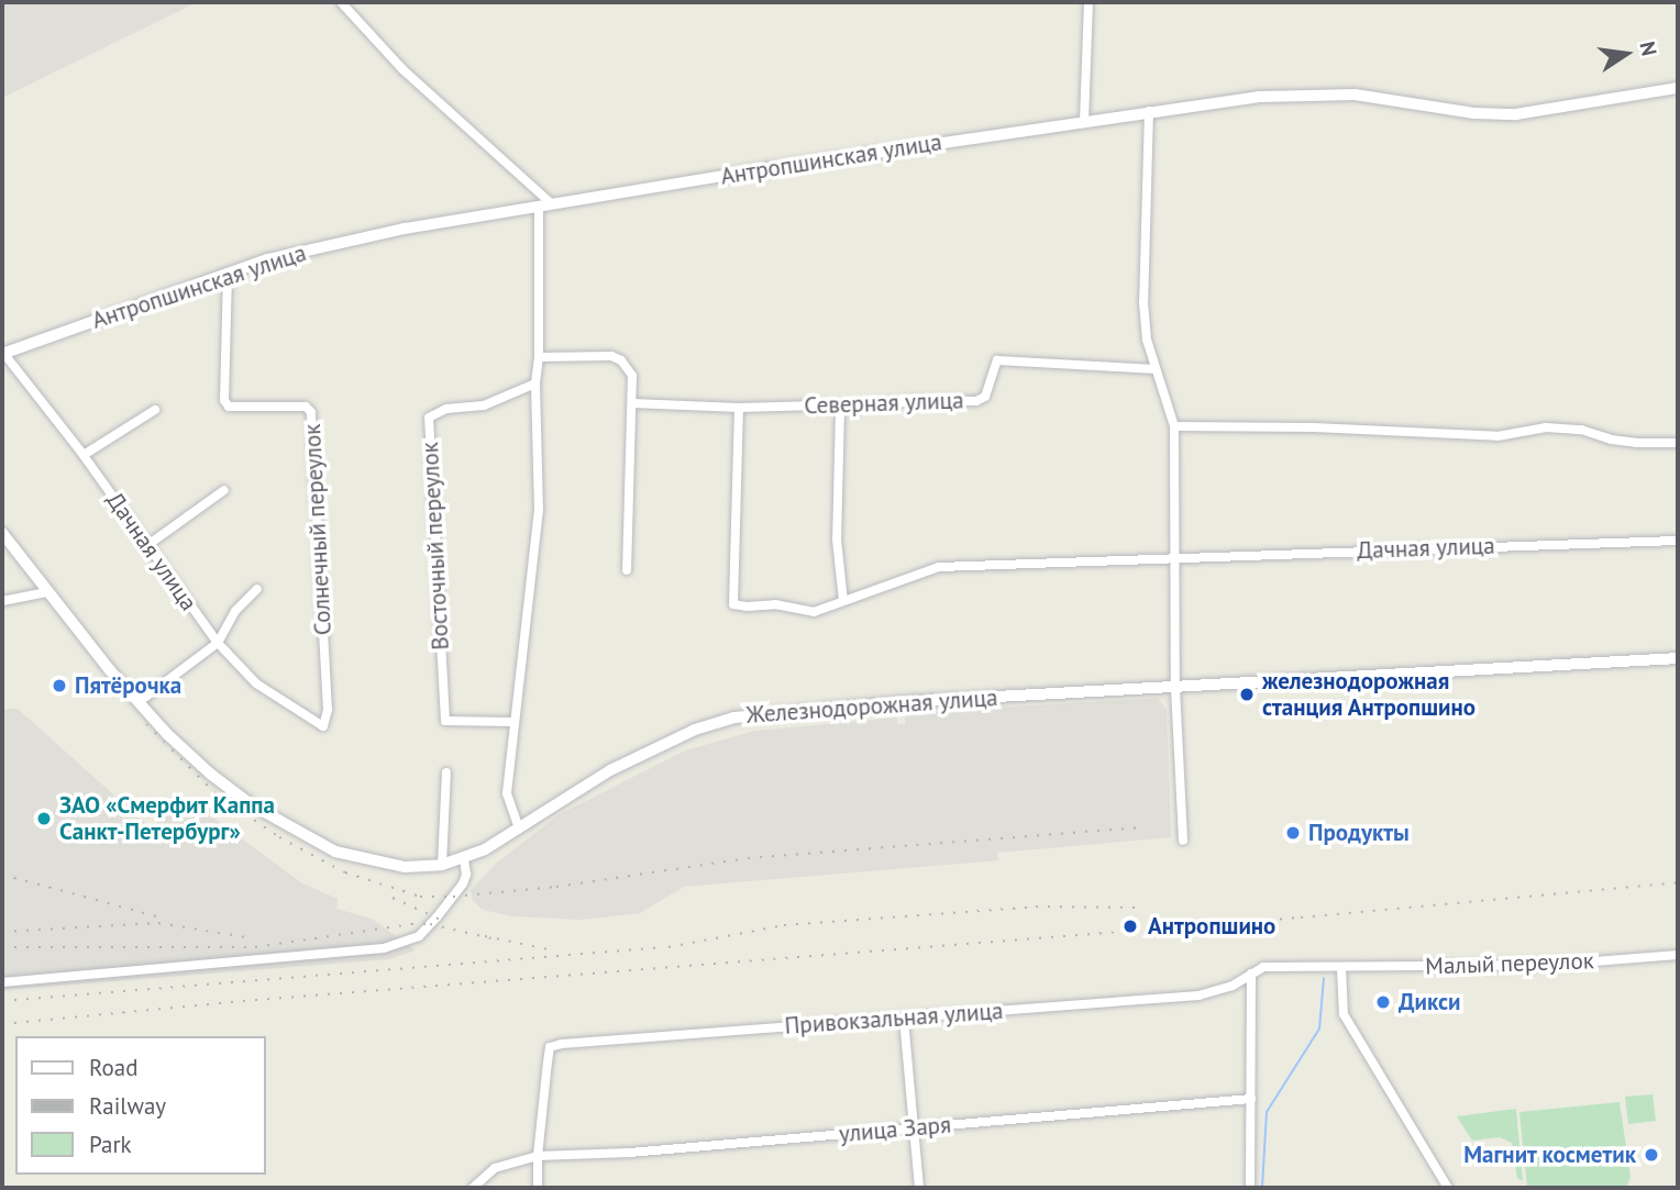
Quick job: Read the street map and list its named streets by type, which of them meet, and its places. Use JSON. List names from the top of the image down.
{
  "streets": {
    "street": [
      "Антропшинская улица",
      "Северная улица",
      "Солнечный переулок",
      "Восточный переулок",
      "Дачная улица",
      "Железнодорожная улица",
      "Малый переулок",
      "Привокзальная улица",
      "улица Заря"
    ]
  },
  "crossings": [
    ["Антропшинская улица", "Солнечный переулок"],
    ["Антропшинская улица", "Дачная улица"],
    ["Солнечный переулок", "Дачная улица"],
    ["Малый переулок", "Привокзальная улица"],
    ["Привокзальная улица", "улица Заря"]
  ],
  "places": [
    "Пятёрочка",
    "железнодорожная станция Антропшино",
    "ЗАО «Смерфит Каппа Санкт-Петербург»",
    "Продукты",
    "Антропшино",
    "Дикси",
    "Магнит косметик"
  ],
  "legend": ["Road", "Railway", "Park"],
  "north": "right"
}
